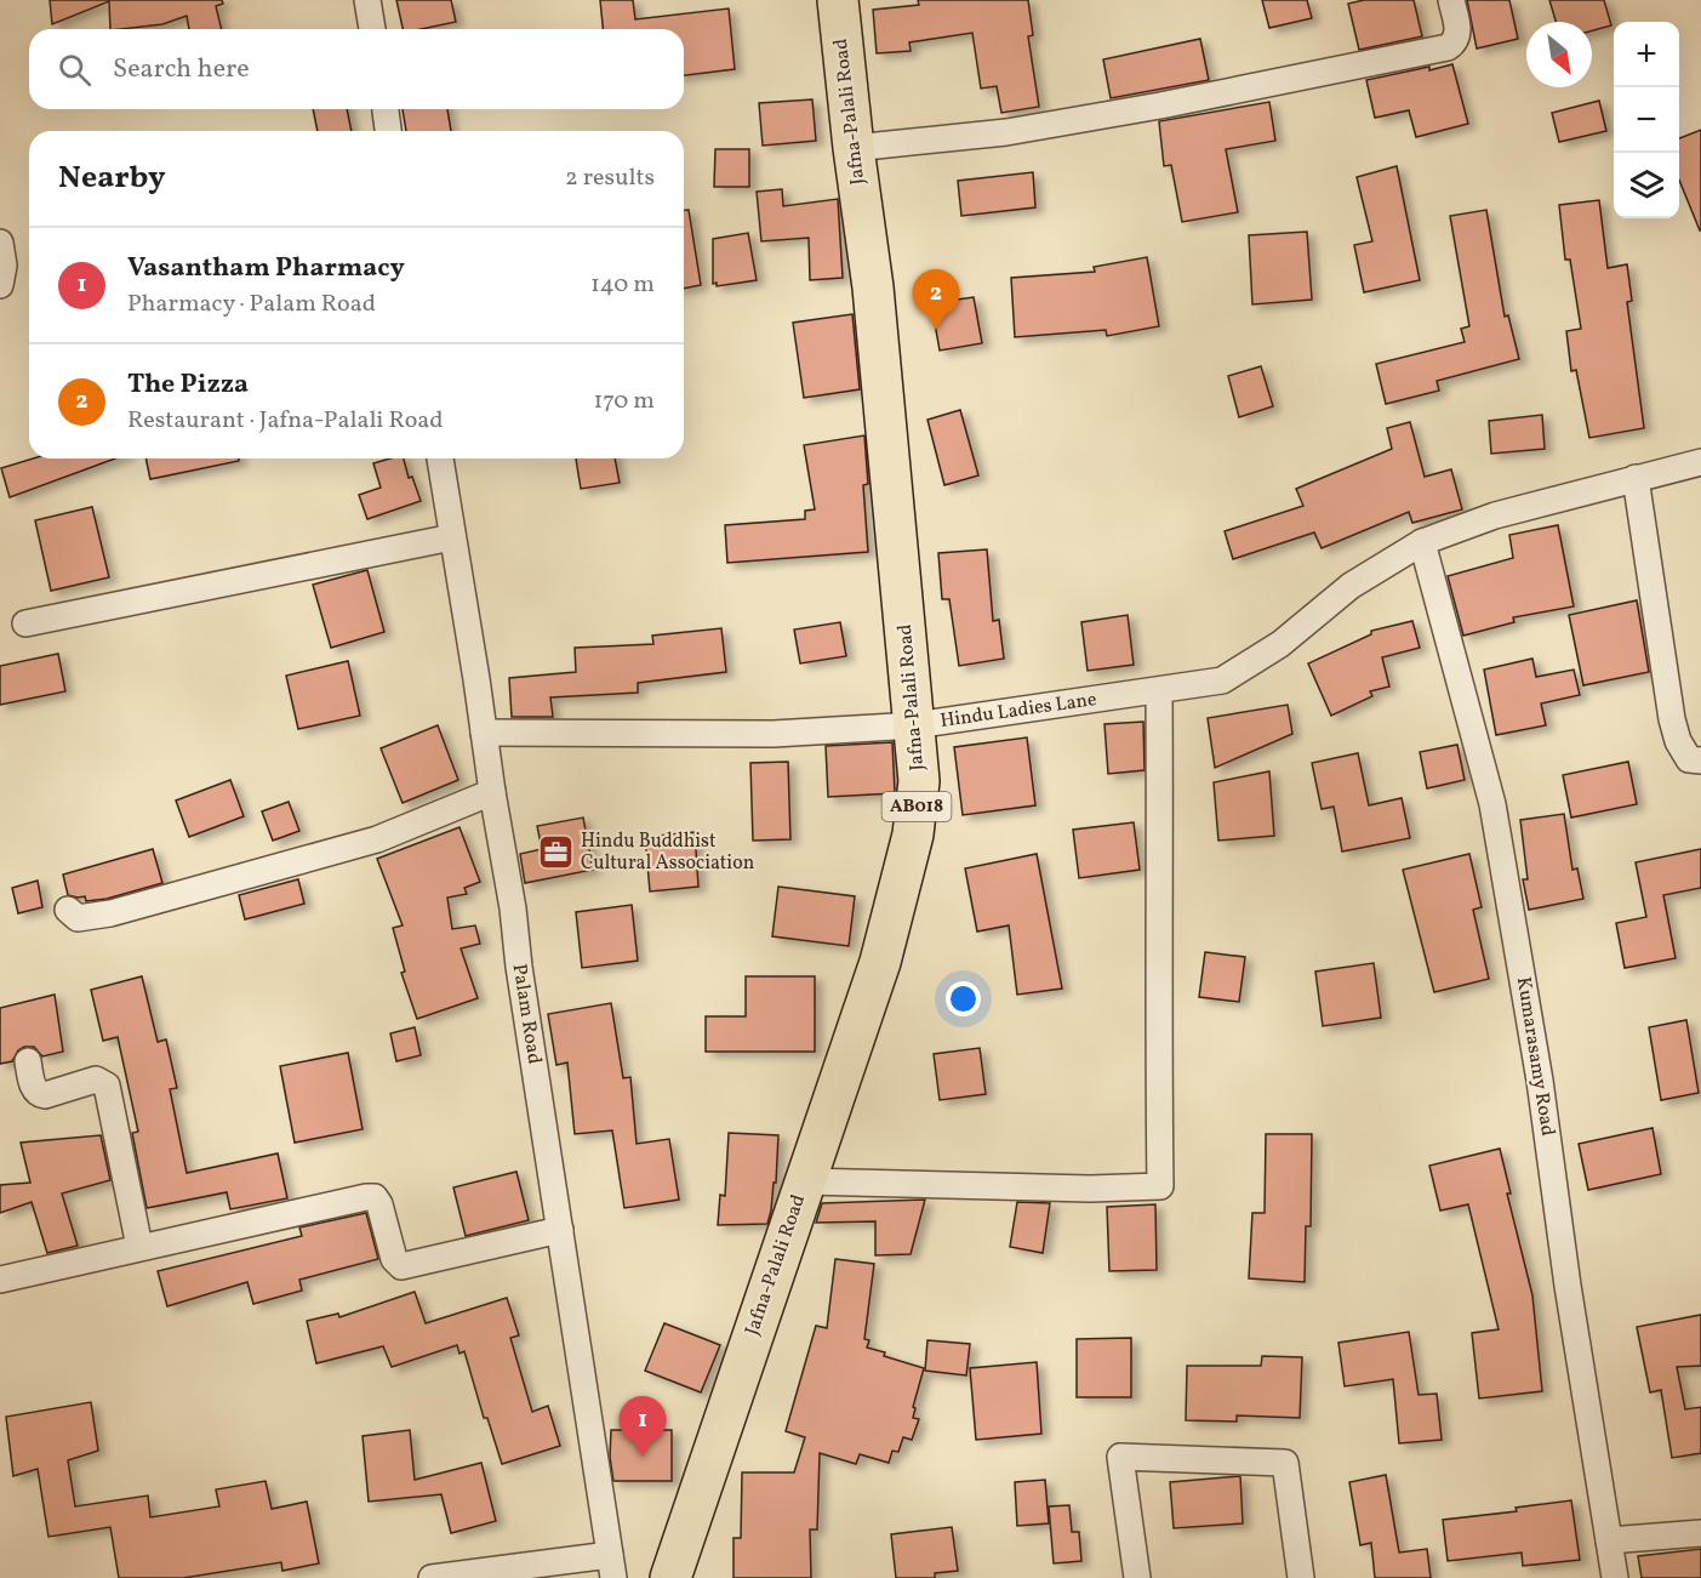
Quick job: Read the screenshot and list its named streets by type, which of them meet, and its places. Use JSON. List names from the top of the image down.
{
  "streets": {
    "main road": ["Jafna-Palali Road", "AB018"],
    "street": ["Hindu Ladies Lane", "Palam Road", "Kumarasamy Road"]
  },
  "crossings": [
    ["Jafna-Palali Road", "Hindu Ladies Lane"],
    ["Hindu Ladies Lane", "Palam Road"],
    ["Hindu Ladies Lane", "Kumarasamy Road"]
  ],
  "places": {
    "office": ["Hindu Buddhist Cultural Association"]
  },
  "north": "bottom right",
  "page": {
    "map_buttons": ["+", "−"],
    "search": "Search here",
    "heading": ["Nearby", "2 results"],
    "list": [
      {
        "mark": "1",
        "name": "Vasantham Pharmacy",
        "note": "Pharmacy · Palam Road",
        "value": "140 m"
      },
      {
        "mark": "2",
        "name": "The Pizza",
        "note": "Restaurant · Jafna-Palali Road",
        "value": "170 m"
      }
    ],
    "pins": ["2", "1"]
  }
}
